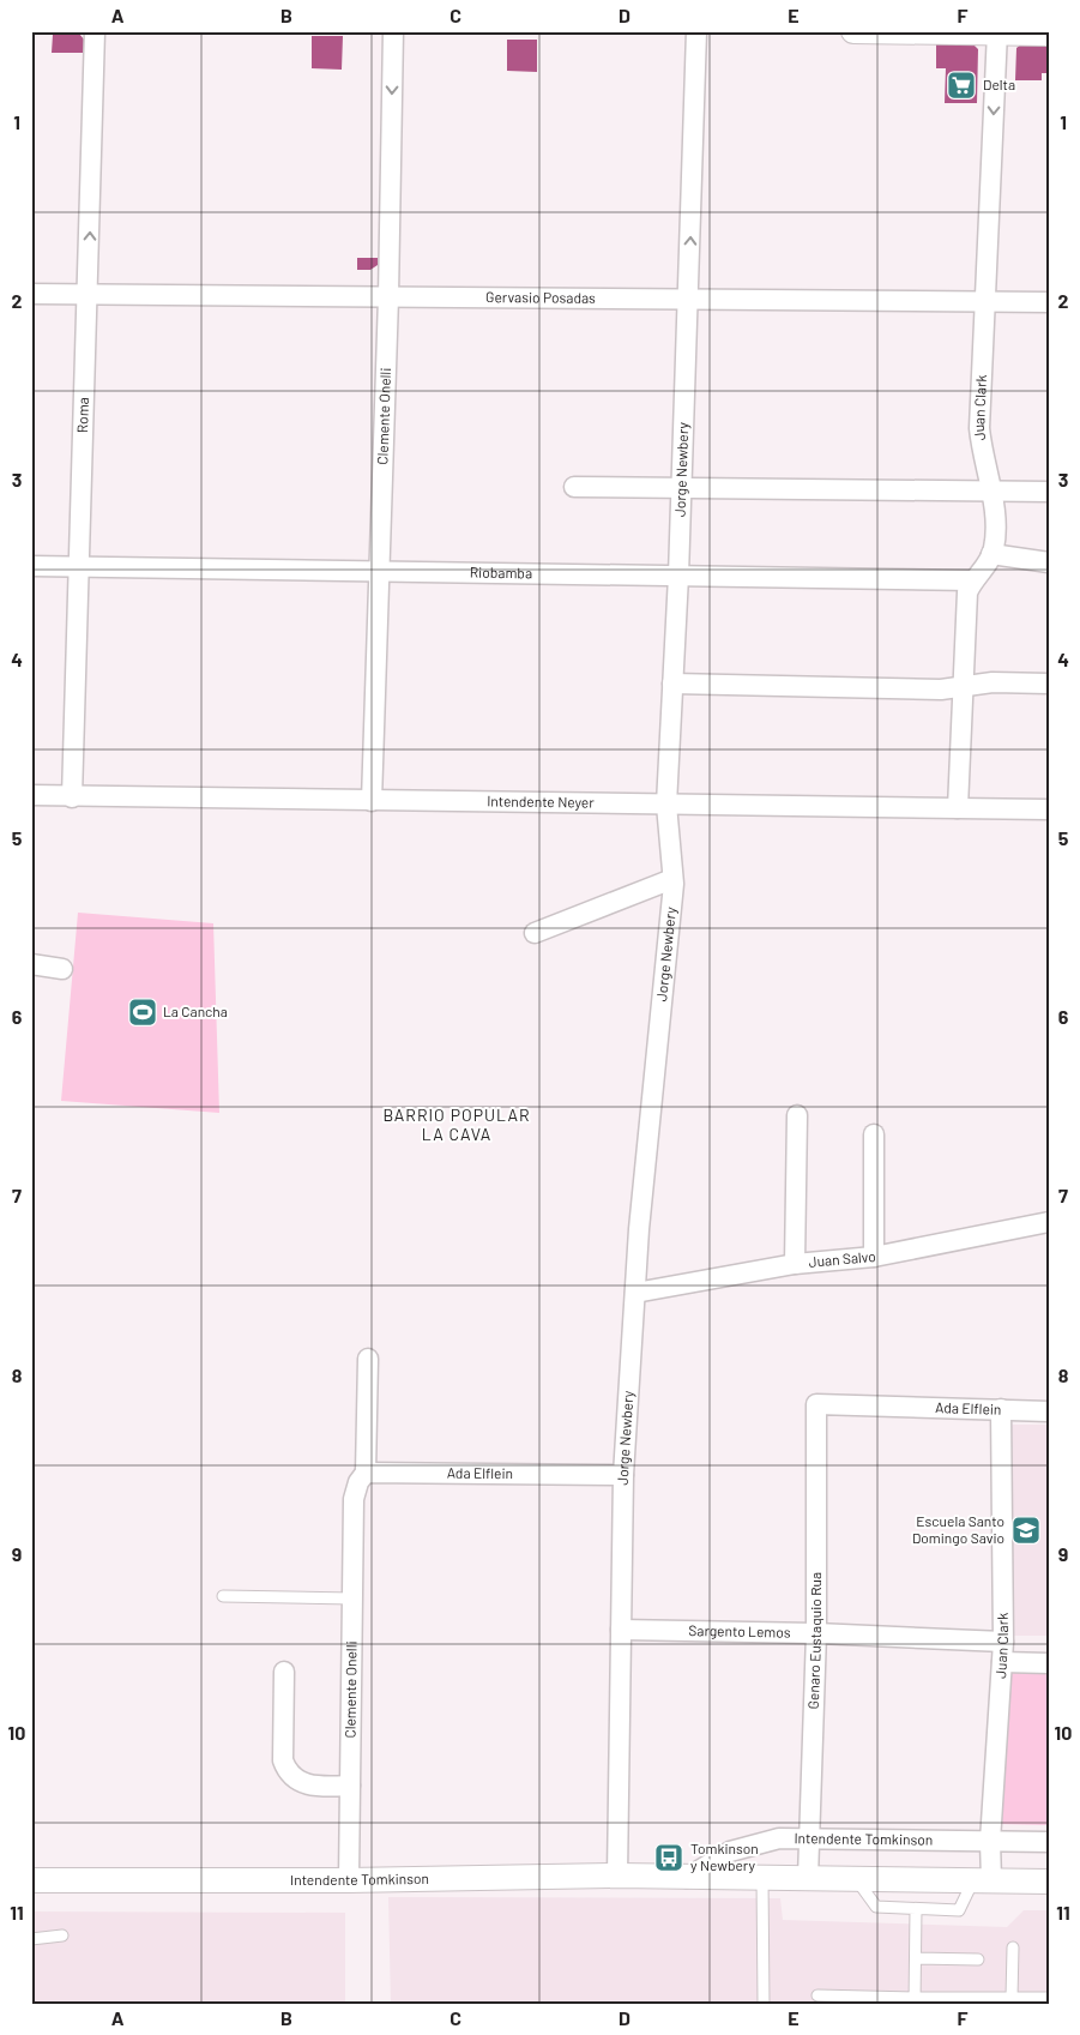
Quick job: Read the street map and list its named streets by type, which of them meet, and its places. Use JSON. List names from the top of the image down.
{
  "streets": {
    "street": [
      "Gervasio Posadas",
      "Juan Clark",
      "Roma",
      "Clemente Onelli",
      "Jorge Newbery",
      "Riobamba",
      "Intendente Neyer",
      "Juan Salvo",
      "Ada Elflein",
      "Sargento Lemos",
      "Genaro Eustaquio Rua",
      "Intendente Tomkinson"
    ]
  },
  "crossings": [
    ["Gervasio Posadas", "Juan Clark"],
    ["Gervasio Posadas", "Roma"],
    ["Gervasio Posadas", "Clemente Onelli"],
    ["Gervasio Posadas", "Jorge Newbery"],
    ["Juan Clark", "Riobamba"],
    ["Juan Clark", "Intendente Neyer"],
    ["Juan Clark", "Ada Elflein"],
    ["Juan Clark", "Sargento Lemos"],
    ["Juan Clark", "Intendente Tomkinson"],
    ["Roma", "Riobamba"],
    ["Roma", "Intendente Neyer"],
    ["Clemente Onelli", "Riobamba"],
    ["Clemente Onelli", "Intendente Neyer"],
    ["Clemente Onelli", "Ada Elflein"],
    ["Clemente Onelli", "Intendente Tomkinson"],
    ["Jorge Newbery", "Riobamba"],
    ["Jorge Newbery", "Intendente Neyer"],
    ["Jorge Newbery", "Juan Salvo"],
    ["Jorge Newbery", "Ada Elflein"],
    ["Jorge Newbery", "Sargento Lemos"],
    ["Jorge Newbery", "Intendente Tomkinson"],
    ["Ada Elflein", "Genaro Eustaquio Rua"],
    ["Sargento Lemos", "Genaro Eustaquio Rua"],
    ["Genaro Eustaquio Rua", "Intendente Tomkinson"]
  ],
  "districts": ["BARRIO POPULAR LA CAVA"],
  "places": {
    "supermarket": ["Delta"],
    "sports": ["La Cancha"],
    "school or university": ["Escuela Santo Domingo Savio"],
    "bus stop": ["Tomkinson y Newbery"]
  },
  "grid": {
    "columns": [
      "A",
      "B",
      "C",
      "D",
      "E",
      "F"
    ],
    "rows": [
      "1",
      "2",
      "3",
      "4",
      "5",
      "6",
      "7",
      "8",
      "9",
      "10",
      "11"
    ]
  }
}
